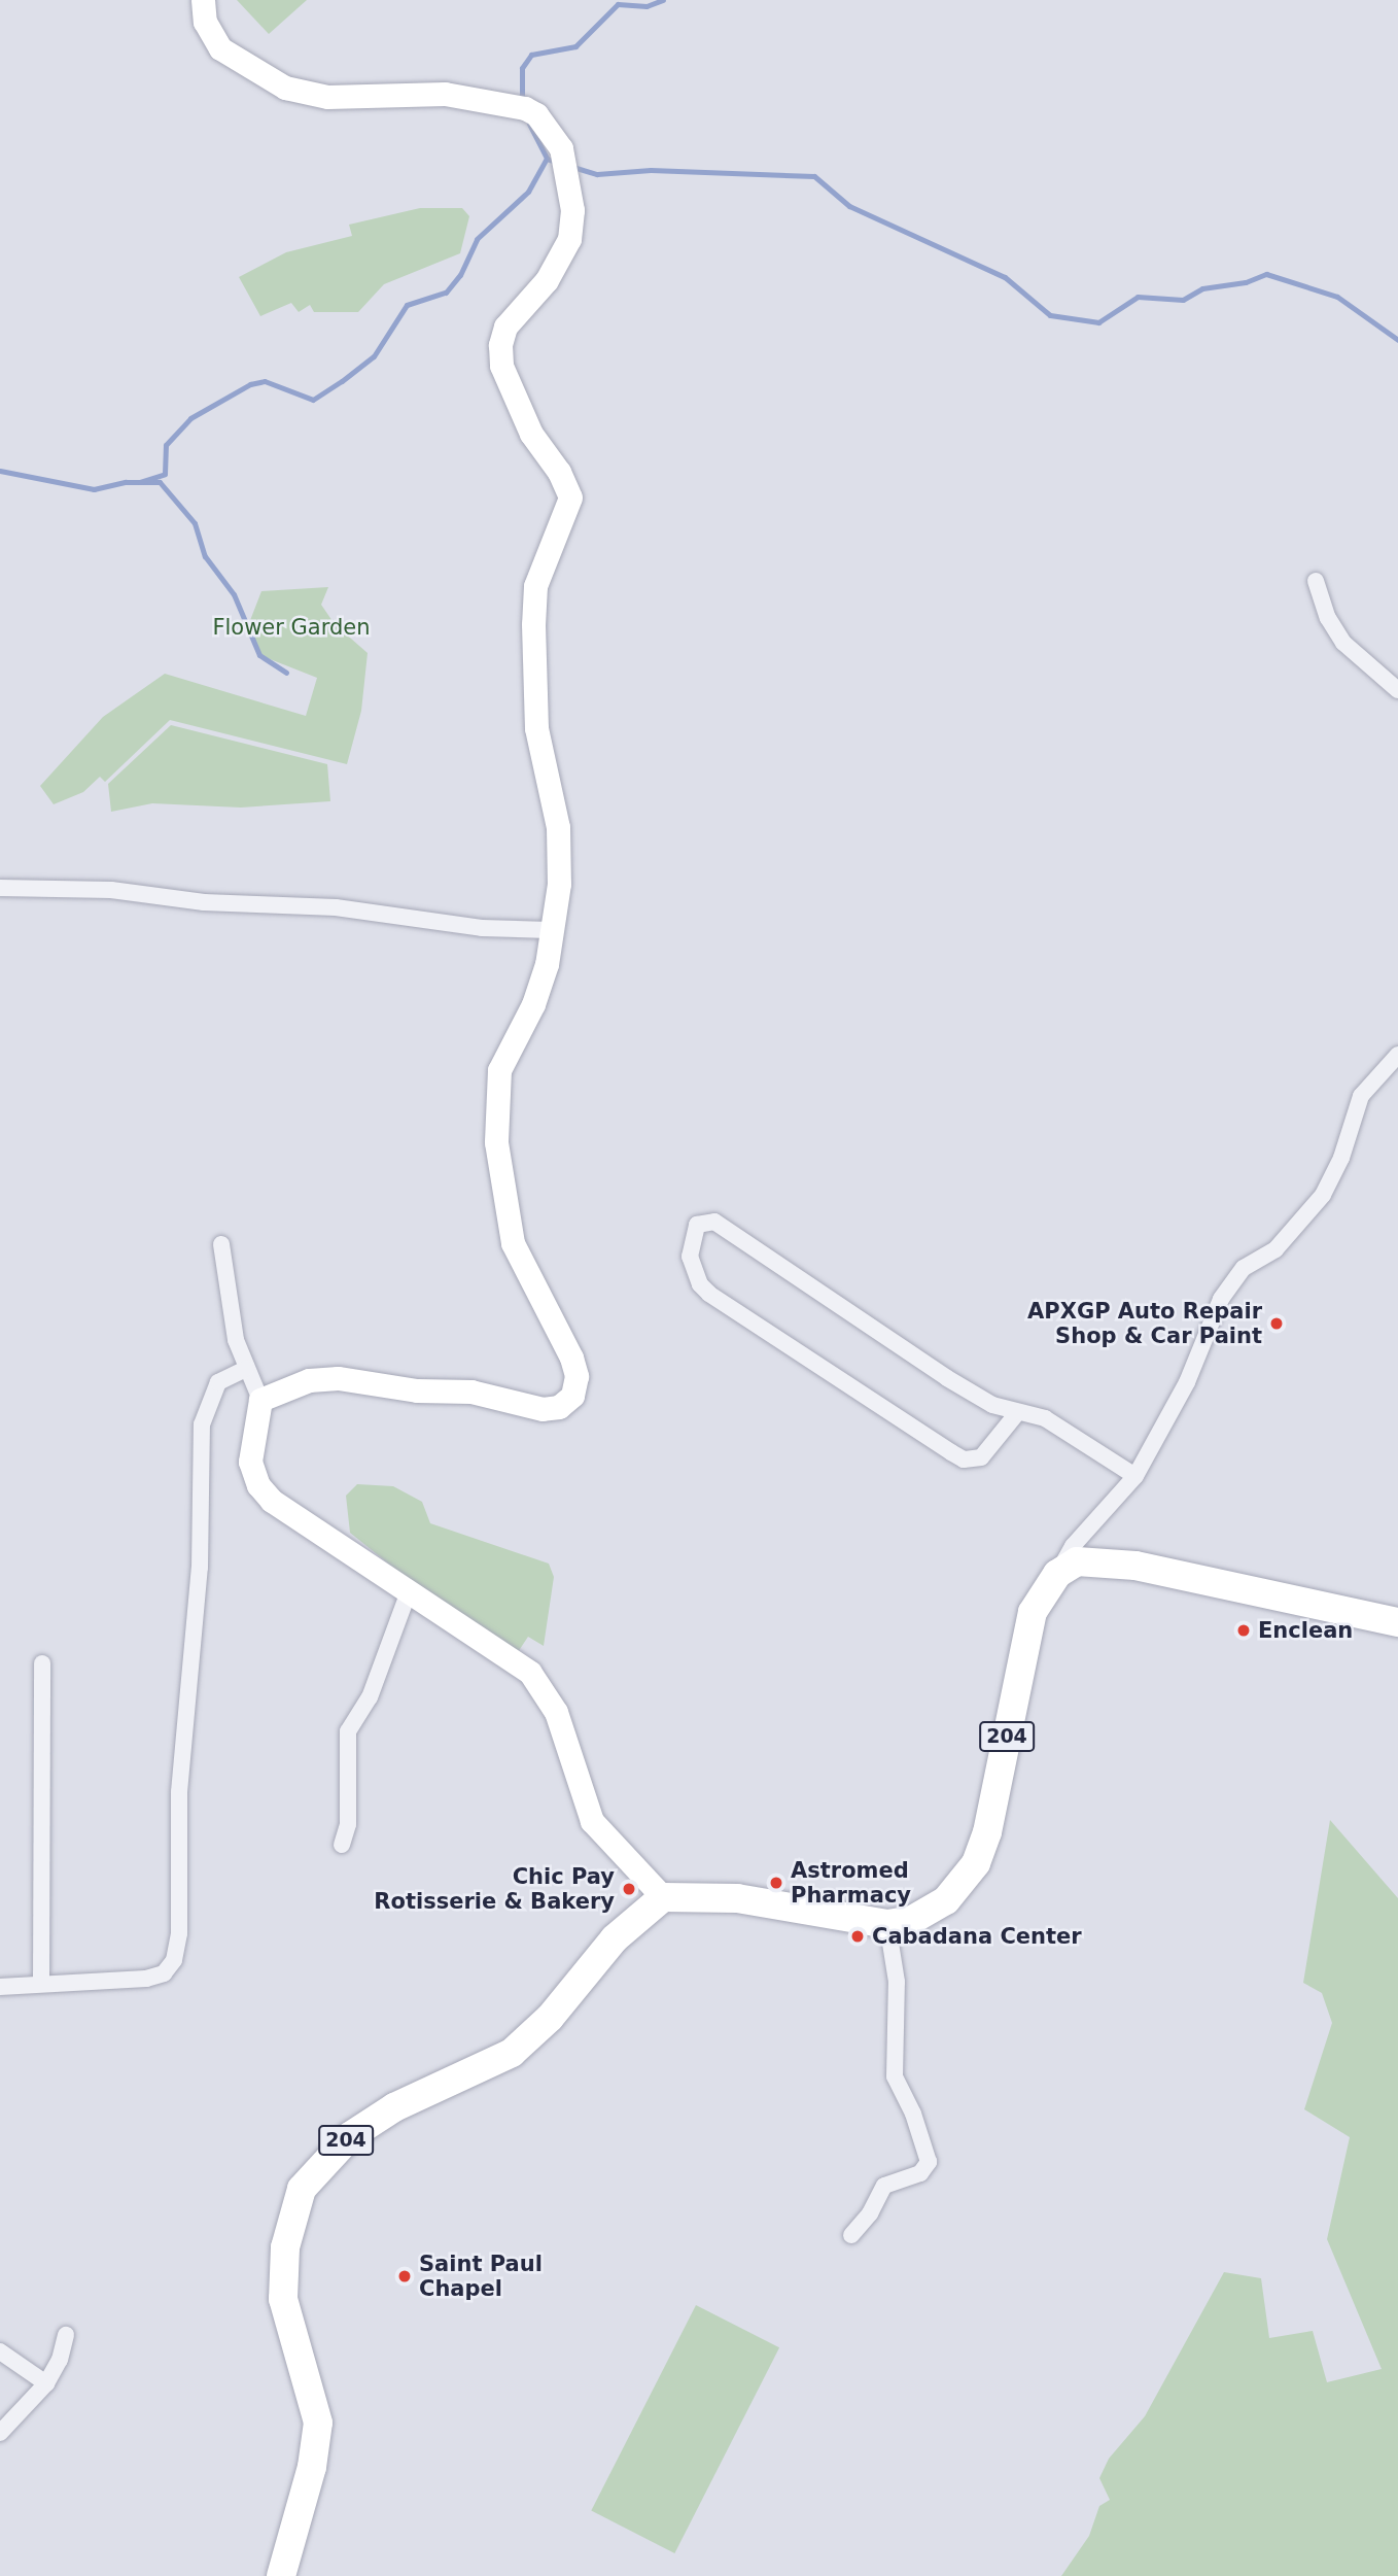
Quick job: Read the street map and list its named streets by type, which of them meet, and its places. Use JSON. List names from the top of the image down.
{
  "streets": {
    "highway": ["204"]
  },
  "parks": ["Flower Garden"],
  "places": [
    "APXGP Auto Repair Shop & Car Paint",
    "Enclean",
    "Astromed Pharmacy",
    "Chic Pay Rotisserie & Bakery",
    "Cabadana Center",
    "Saint Paul Chapel"
  ]
}
